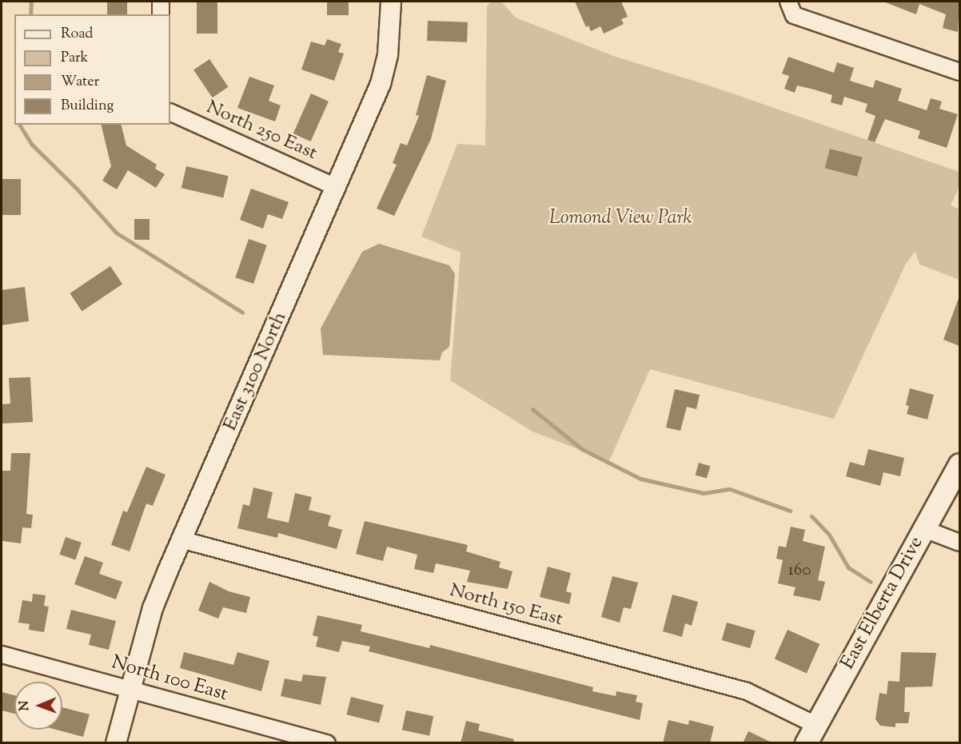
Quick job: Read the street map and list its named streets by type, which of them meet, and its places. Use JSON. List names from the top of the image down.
{
  "streets": {
    "main road": ["East Elberta Drive"],
    "street": [
      "North 250 East",
      "East 3100 North",
      "North 150 East",
      "North 100 East"
    ]
  },
  "crossings": [
    ["North 250 East", "East 3100 North"],
    ["East 3100 North", "North 150 East"],
    ["East 3100 North", "North 100 East"],
    ["East Elberta Drive", "North 150 East"]
  ],
  "parks": ["Lomond View Park"],
  "house_numbers": ["160"],
  "legend": [
    "Road",
    "Park",
    "Water",
    "Building"
  ],
  "north": "left"
}
